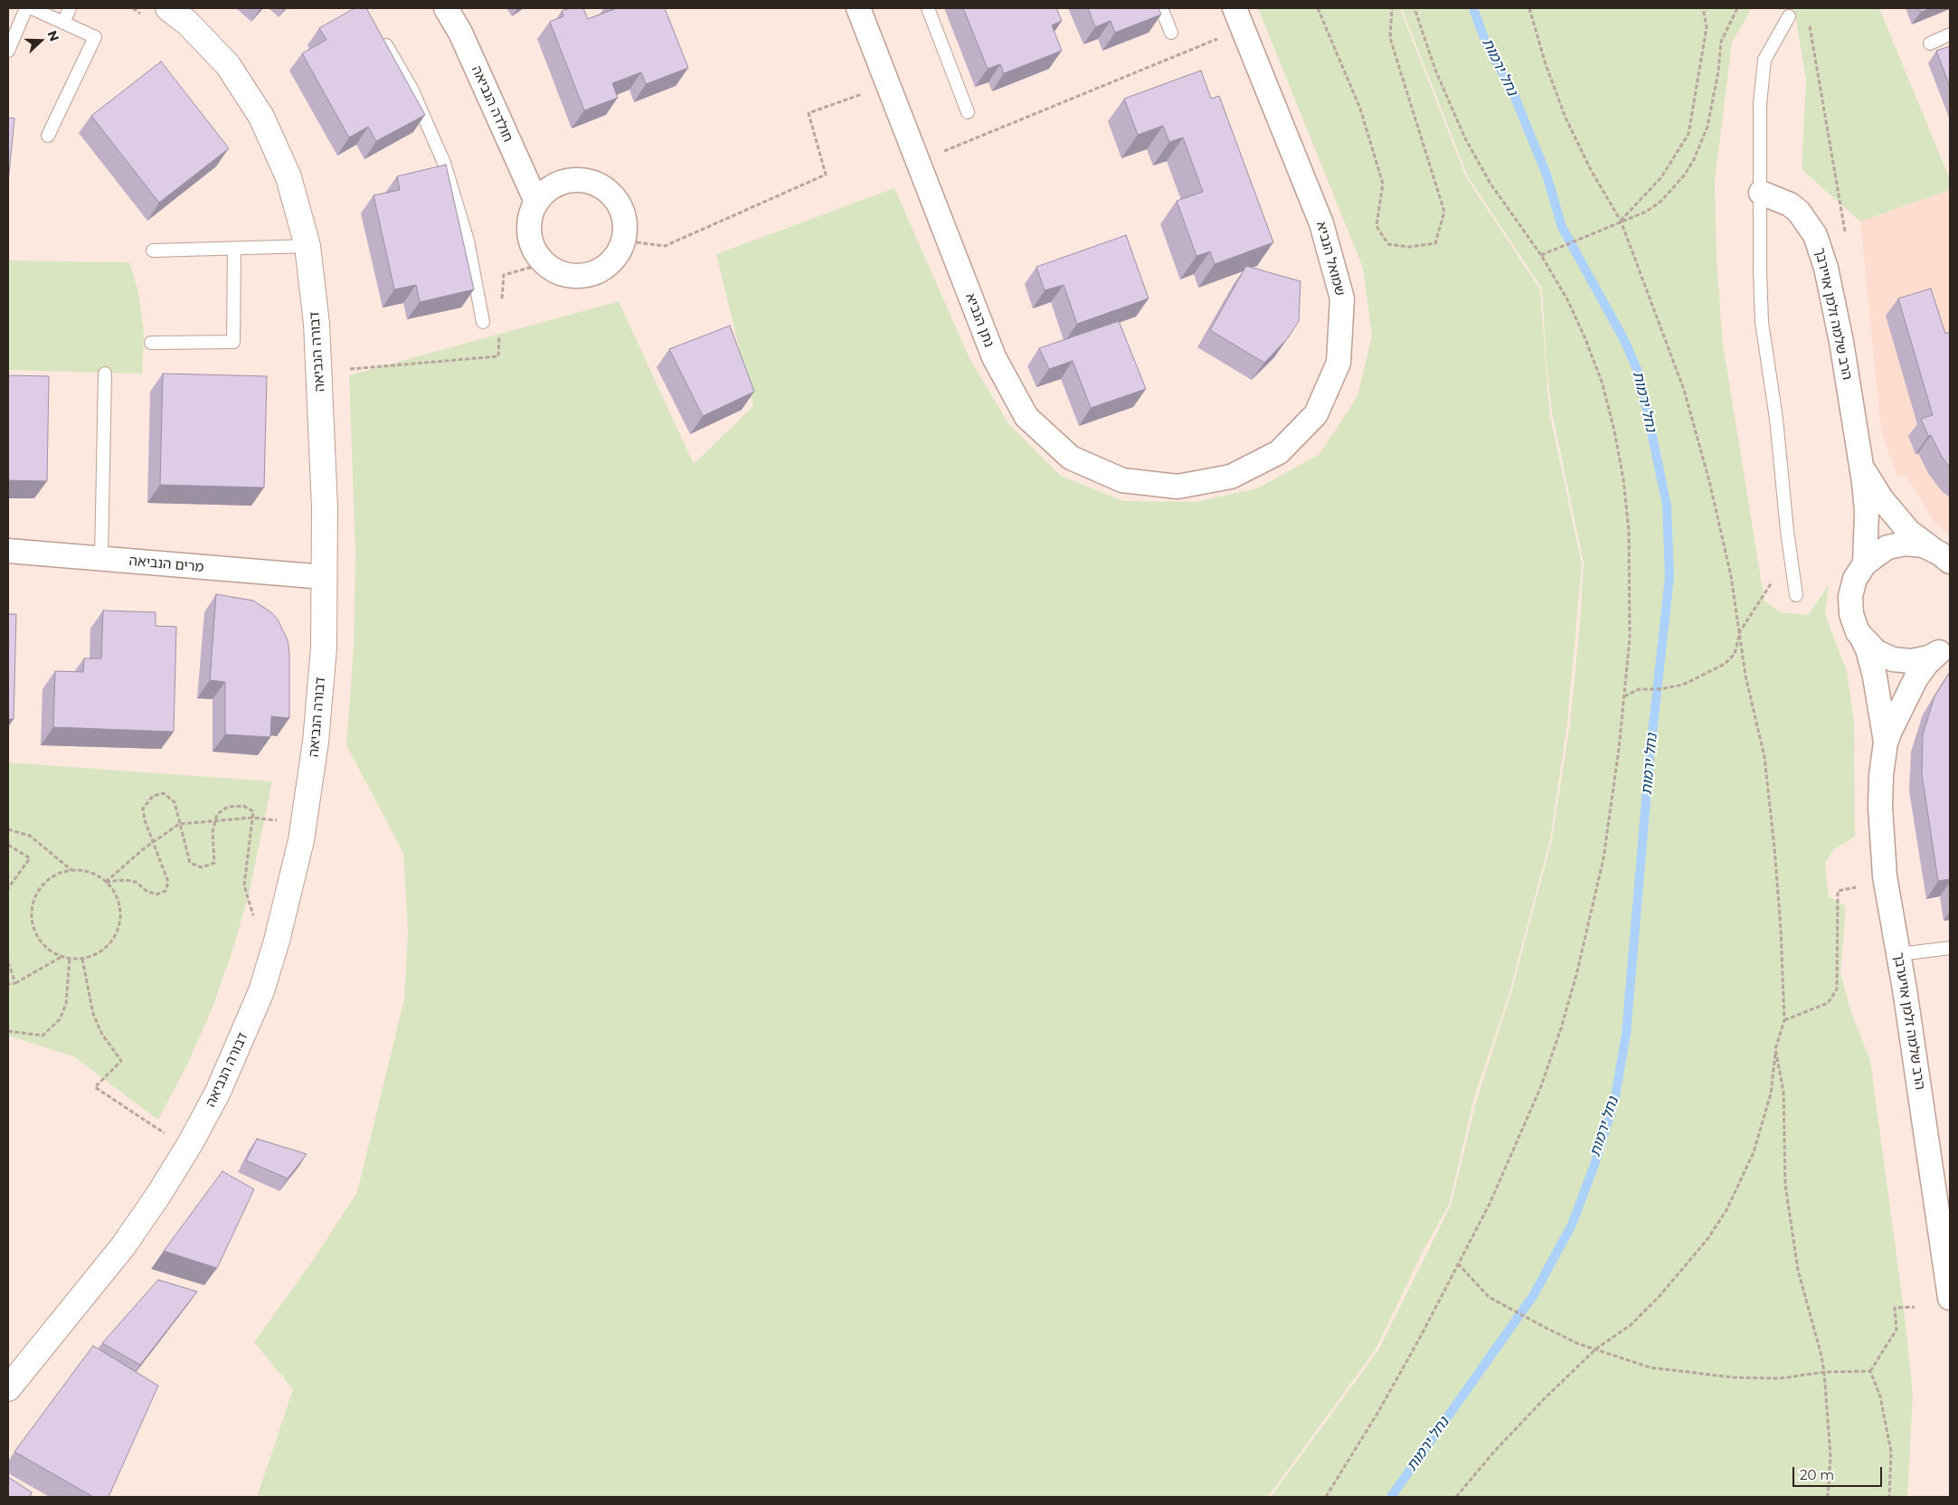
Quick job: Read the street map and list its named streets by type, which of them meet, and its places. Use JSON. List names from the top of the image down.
{
  "streets": {
    "street": [
      "חולדה הנביאה",
      "שמואל הנביא",
      "הרב שלמה זלמן אויירבך",
      "נתן הנביא",
      "דבורה הנביאה",
      "מרים הנביאה",
      "הרב שלמה זלמן אויערבך"
    ]
  },
  "crossings": [
    ["שמואל הנביא", "נתן הנביא"],
    ["דבורה הנביאה", "מרים הנביאה"]
  ],
  "water": ["נחל ירמות"],
  "scale_bar": "20 m",
  "north": "right"
}
